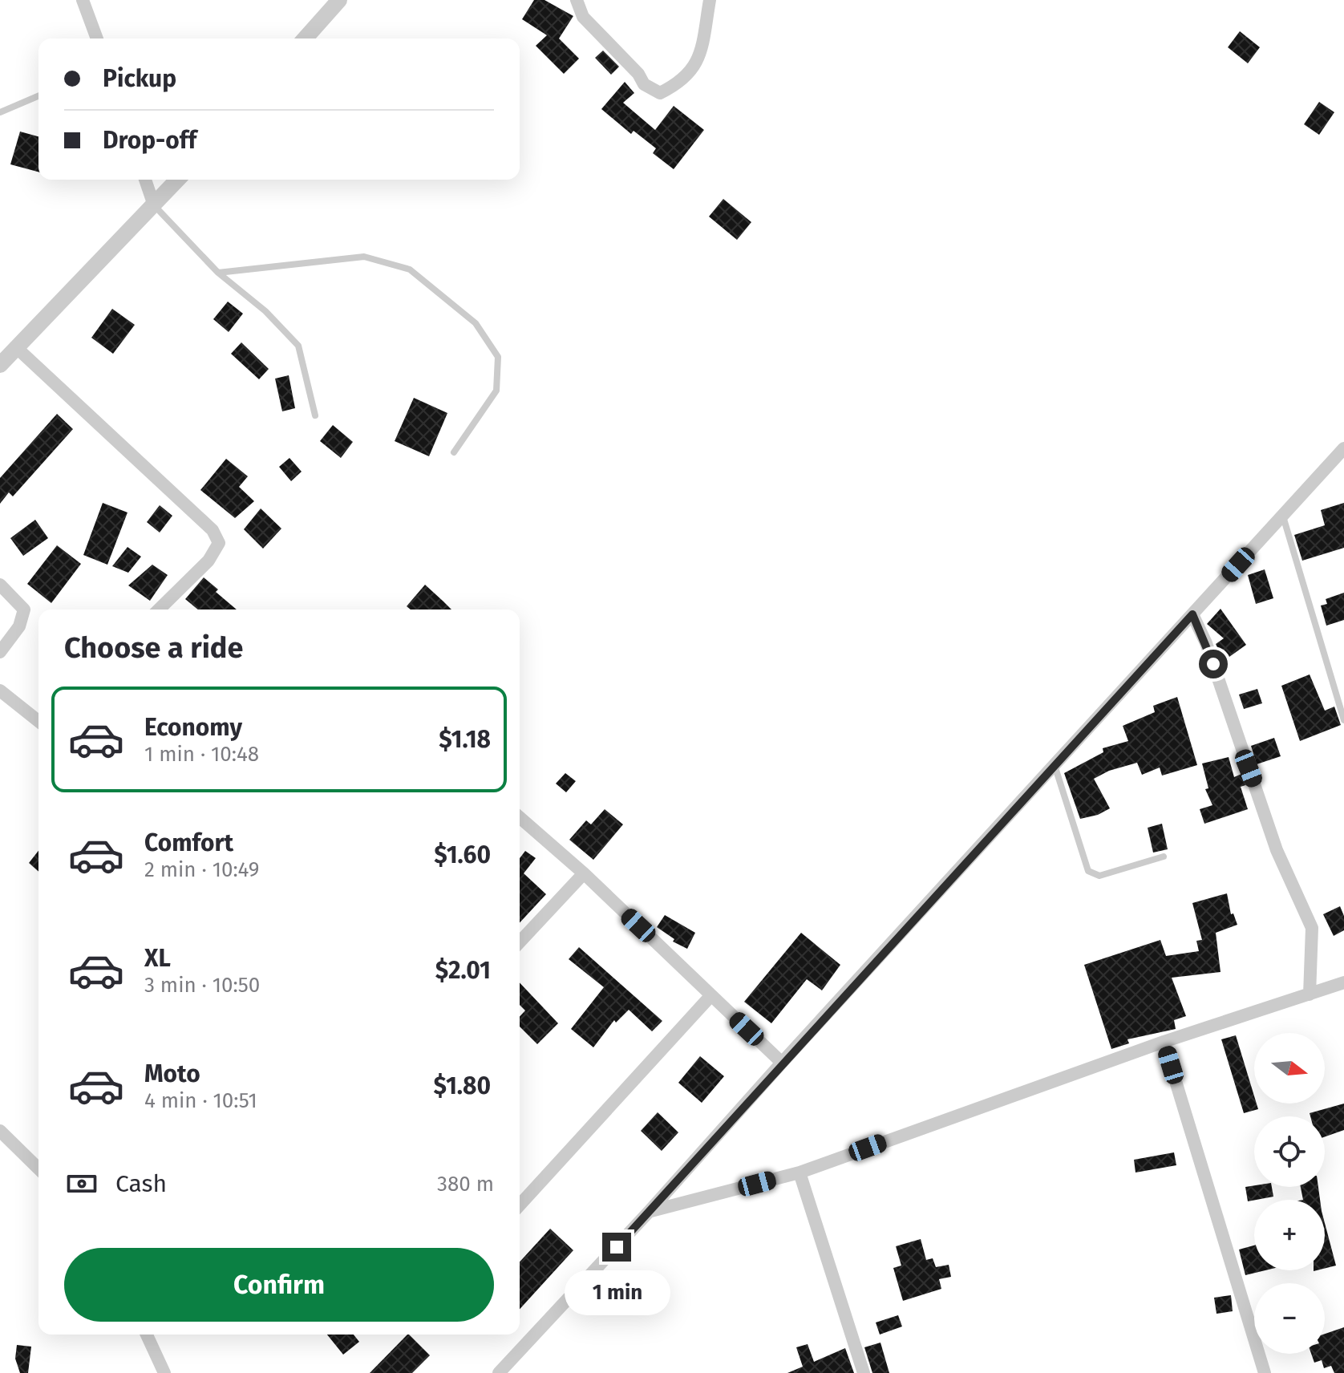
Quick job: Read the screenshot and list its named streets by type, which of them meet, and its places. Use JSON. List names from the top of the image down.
{
  "north": "right",
  "page": {
    "banner": ["Pickup", "Drop-off"],
    "heading": "Choose a ride",
    "list": [
      {
        "name": "Economy",
        "note": "1 min · 10:48",
        "value": "$1.18"
      },
      {
        "name": "Comfort",
        "note": "2 min · 10:49",
        "value": "$1.60"
      },
      {
        "name": "XL",
        "note": "3 min · 10:50",
        "value": "$2.01"
      },
      {
        "name": "Moto",
        "note": "4 min · 10:51",
        "value": "$1.80"
      }
    ],
    "map_buttons": ["+", "−"],
    "pay": ["Cash", "380 m"],
    "buttons": "Confirm",
    "bubble": "1 min"
  }
}
